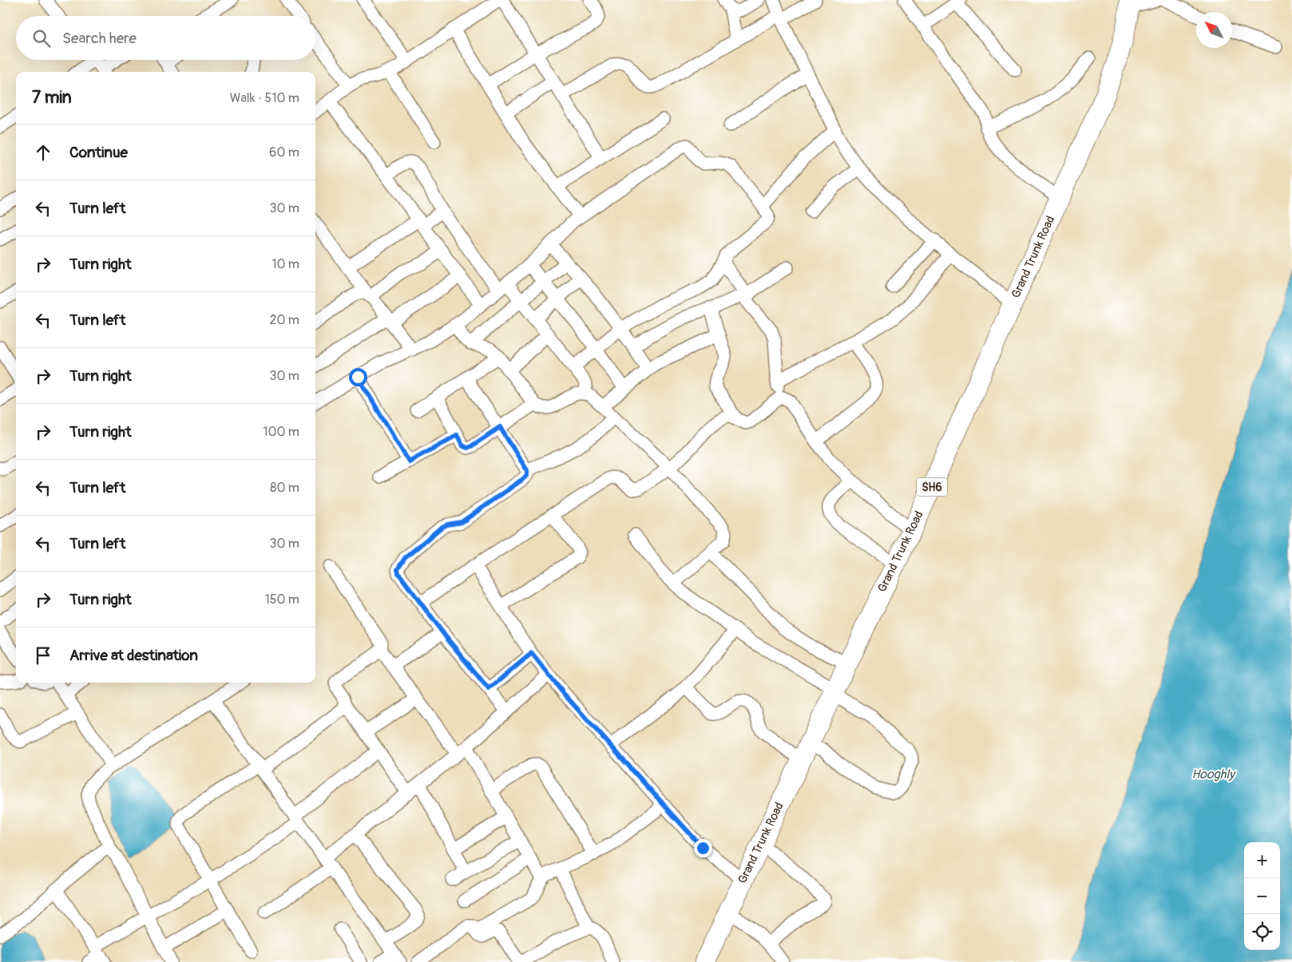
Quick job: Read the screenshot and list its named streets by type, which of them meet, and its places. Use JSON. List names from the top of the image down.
{
  "streets": {
    "main road": ["Grand Trunk Road", "SH6"]
  },
  "water": ["Hooghly"],
  "north": "top left",
  "page": {
    "search": "Search here",
    "heading": ["7 min", "Walk · 510 m"],
    "list": [
      ["Continue", "60 m"],
      ["Turn left", "30 m"],
      ["Turn right", "10 m"],
      ["Turn left", "20 m"],
      ["Turn right", "30 m"],
      ["Turn right", "100 m"],
      ["Turn left", "80 m"],
      ["Turn left", "30 m"],
      ["Turn right", "150 m"],
      "Arrive at destination"
    ],
    "map_buttons": ["+", "−"]
  }
}
